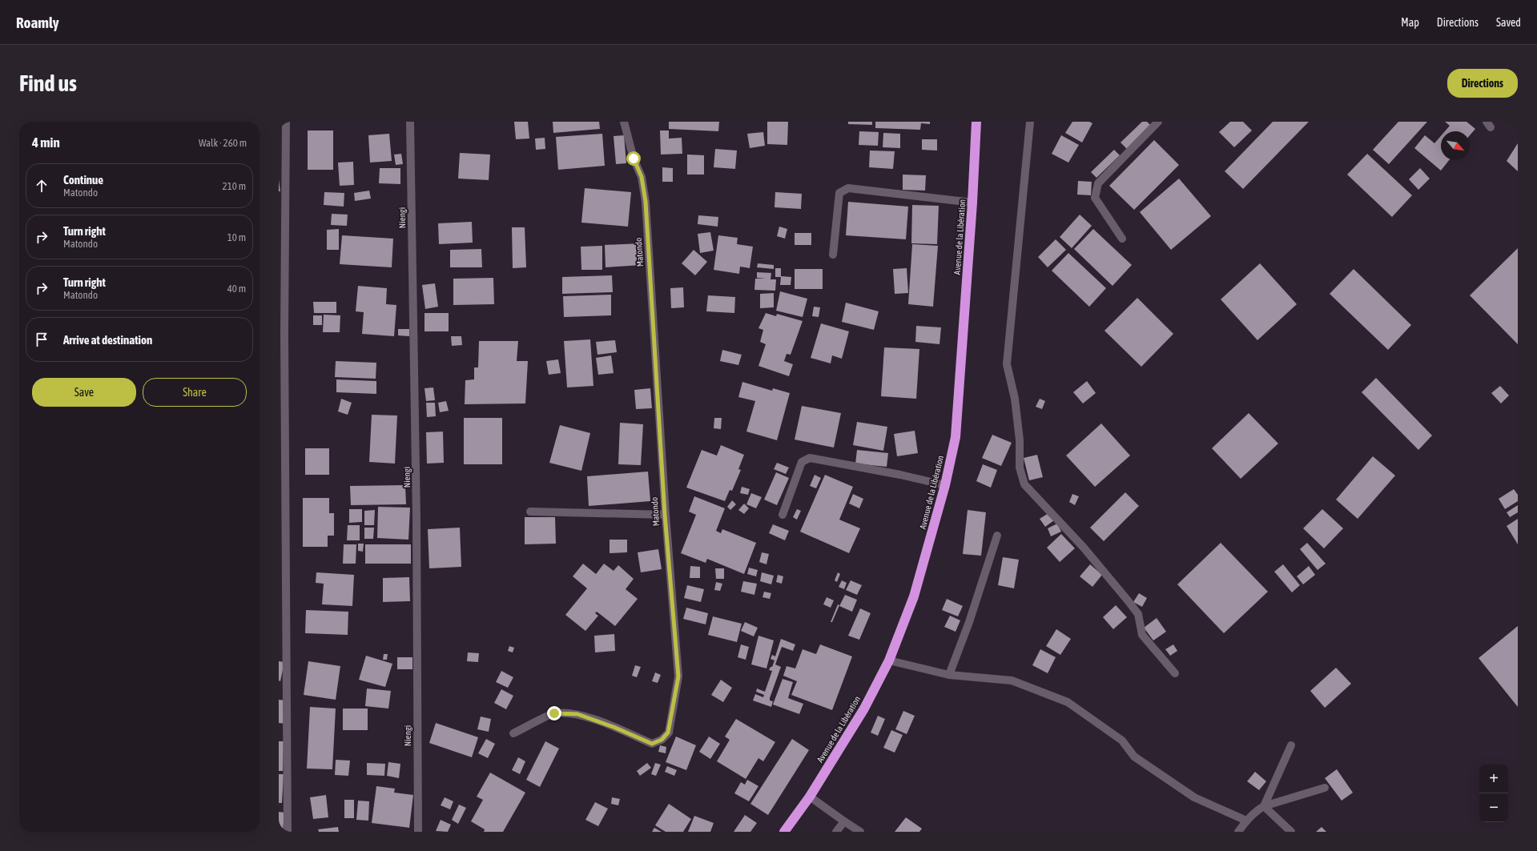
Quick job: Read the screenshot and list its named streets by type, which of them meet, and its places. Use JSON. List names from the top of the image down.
{
  "streets": {
    "highway": ["Avenue de la Libération"],
    "street": ["Niengi", "Matondo"]
  },
  "north": "bottom right",
  "page": {
    "header": "Roamly",
    "nav": ["Map", "Directions", "Saved"],
    "buttons": [
      "Directions",
      ["Save", "Share"]
    ],
    "title": "Find us",
    "heading": ["4 min", "Walk · 260 m"],
    "list": [
      ["Continue", "Matondo", "210 m"],
      ["Turn right", "Matondo", "10 m"],
      ["Turn right", "Matondo", "40 m"],
      "Arrive at destination"
    ],
    "map_buttons": ["+", "−"]
  }
}
